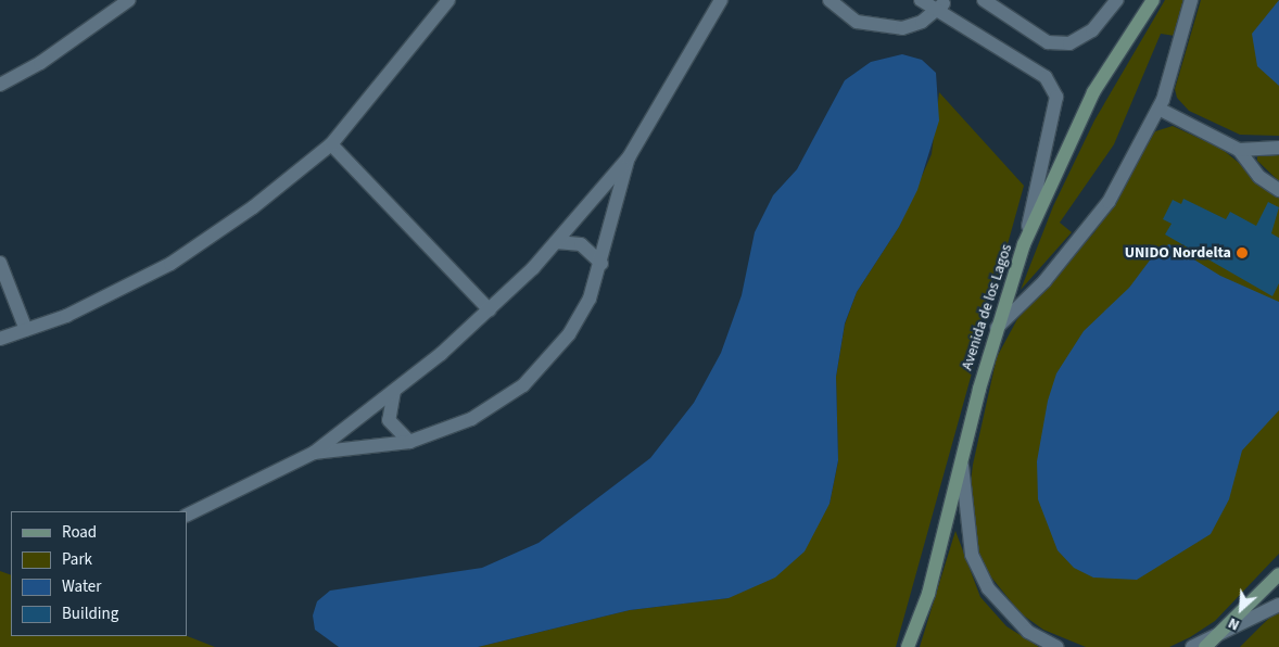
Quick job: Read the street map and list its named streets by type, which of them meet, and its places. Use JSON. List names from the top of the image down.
{
  "streets": {
    "street": ["Avenida de los Lagos"]
  },
  "places": ["UNIDO Nordelta"],
  "legend": [
    "Road",
    "Park",
    "Water",
    "Building"
  ],
  "north": "bottom left"
}
